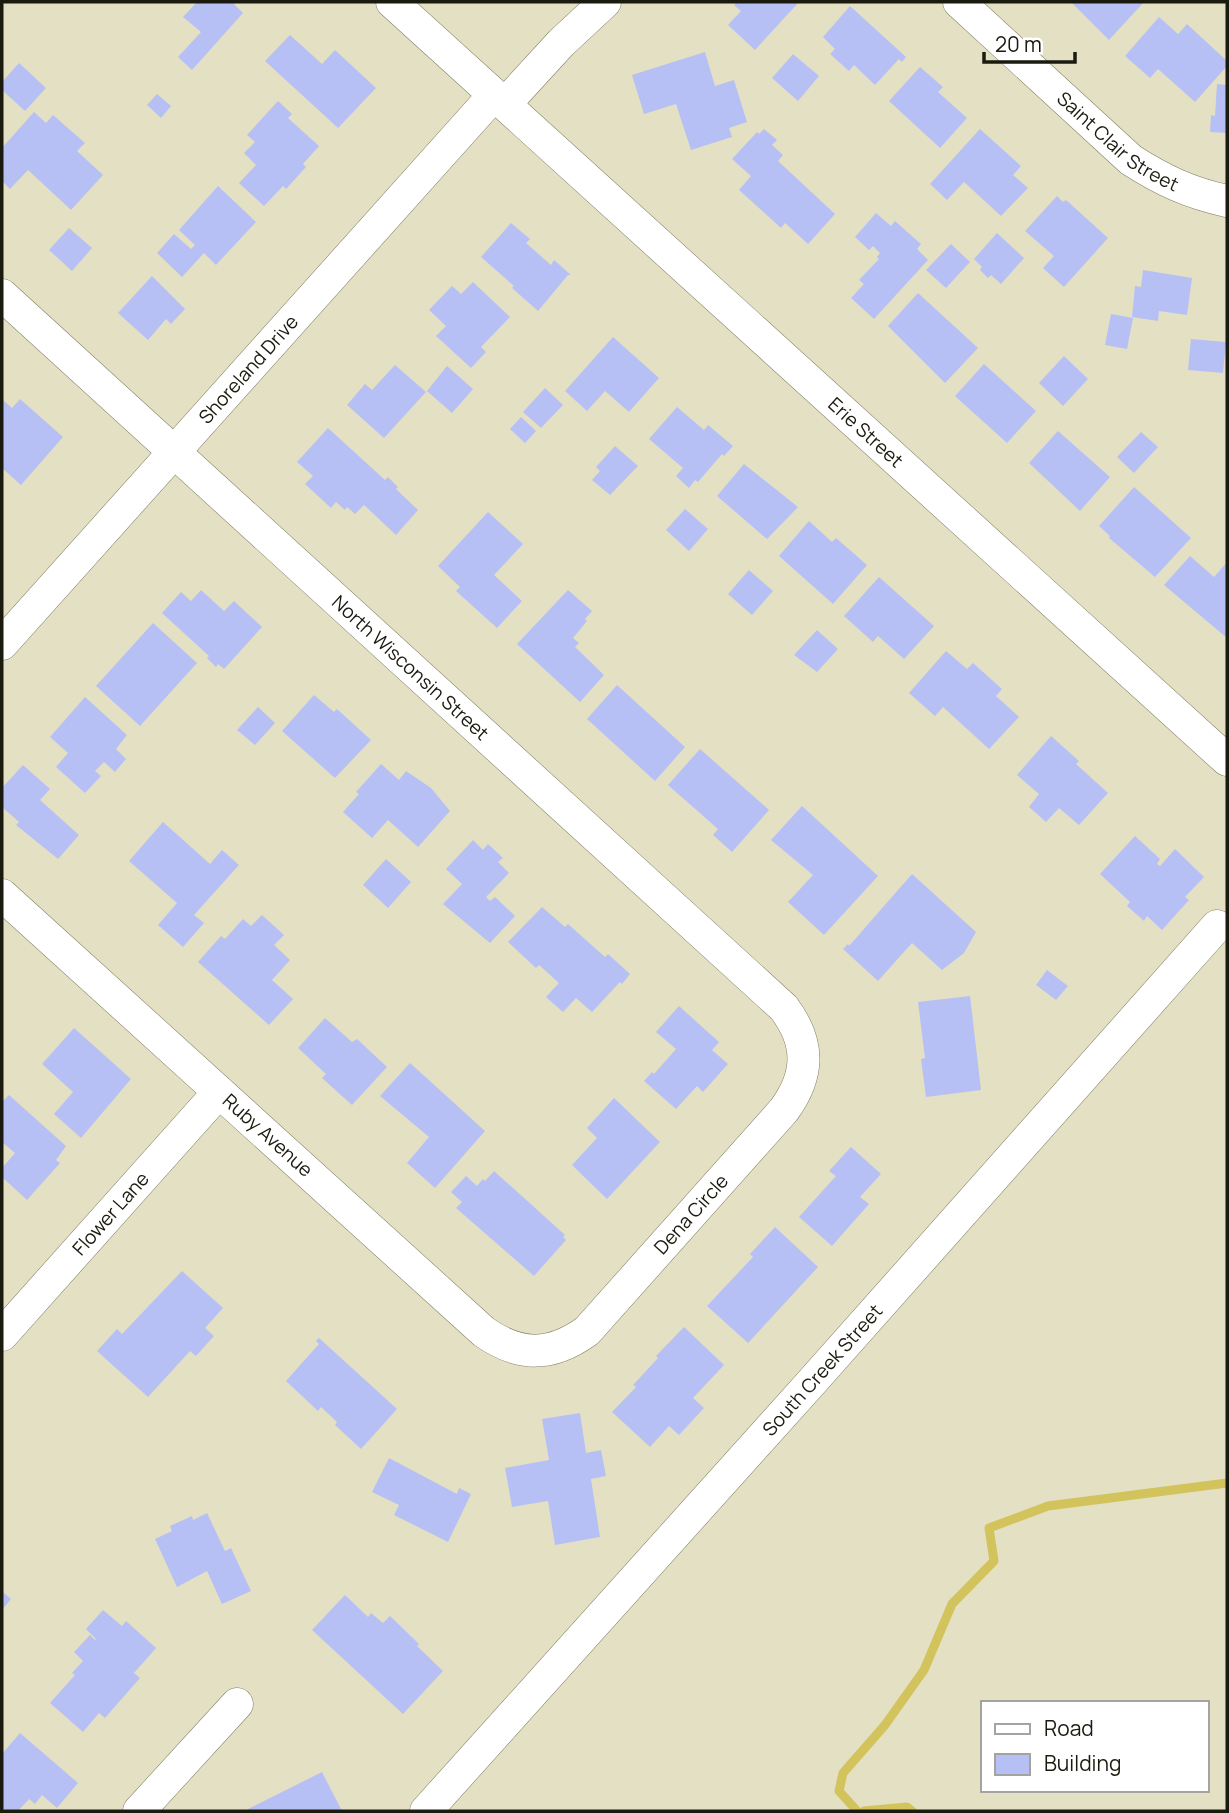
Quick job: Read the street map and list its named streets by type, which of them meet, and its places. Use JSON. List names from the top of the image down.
{
  "streets": {
    "street": [
      "Saint Clair Street",
      "Shoreland Drive",
      "Erie Street",
      "North Wisconsin Street",
      "Ruby Avenue",
      "Flower Lane",
      "Dena Circle",
      "South Creek Street"
    ]
  },
  "crossings": [
    ["Shoreland Drive", "Erie Street"],
    ["Shoreland Drive", "North Wisconsin Street"],
    ["North Wisconsin Street", "Dena Circle"],
    ["Ruby Avenue", "Flower Lane"],
    ["Ruby Avenue", "Dena Circle"]
  ],
  "legend": ["Road", "Building"],
  "scale_bar": "20 m"
}
